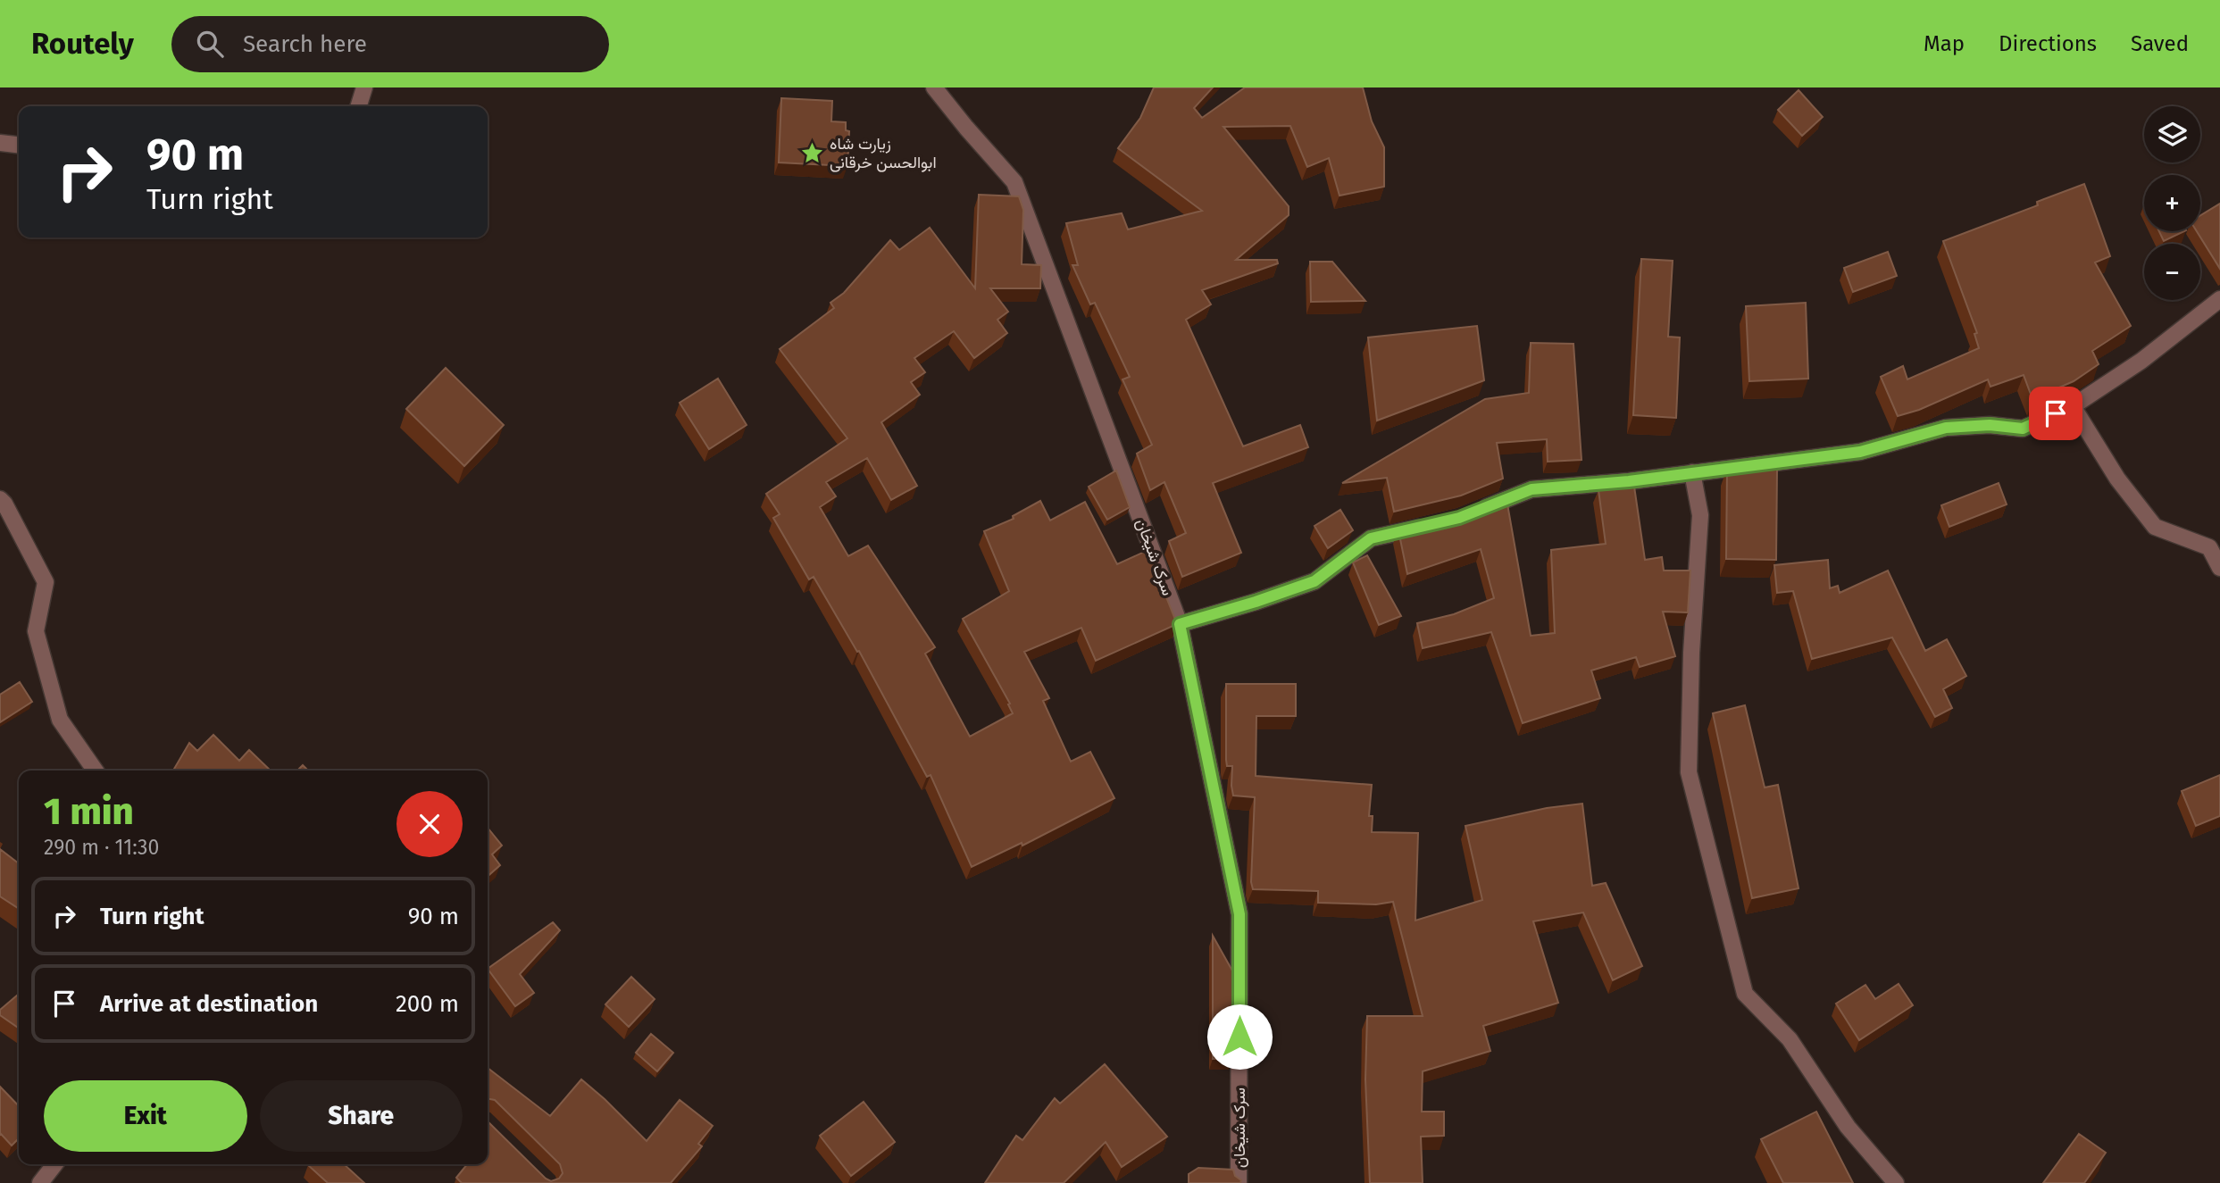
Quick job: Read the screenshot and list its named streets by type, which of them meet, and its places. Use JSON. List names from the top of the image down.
{
  "streets": {
    "street": ["سرک شیخان"]
  },
  "places": {
    "place": ["زیارت شاه ابوالحسن خرقانی"]
  },
  "page": {
    "header": "Routely",
    "search": "Search here",
    "nav": ["Map", "Directions", "Saved"],
    "map_buttons": ["+", "−"],
    "turn": ["90 m", "Turn right"],
    "heading": ["1 min", "290 m · 11:30"],
    "list": [
      {
        "name": "Turn right",
        "value": "90 m"
      },
      {
        "name": "Arrive at destination",
        "value": "200 m"
      }
    ],
    "buttons": ["Exit", "Share"]
  }
}
